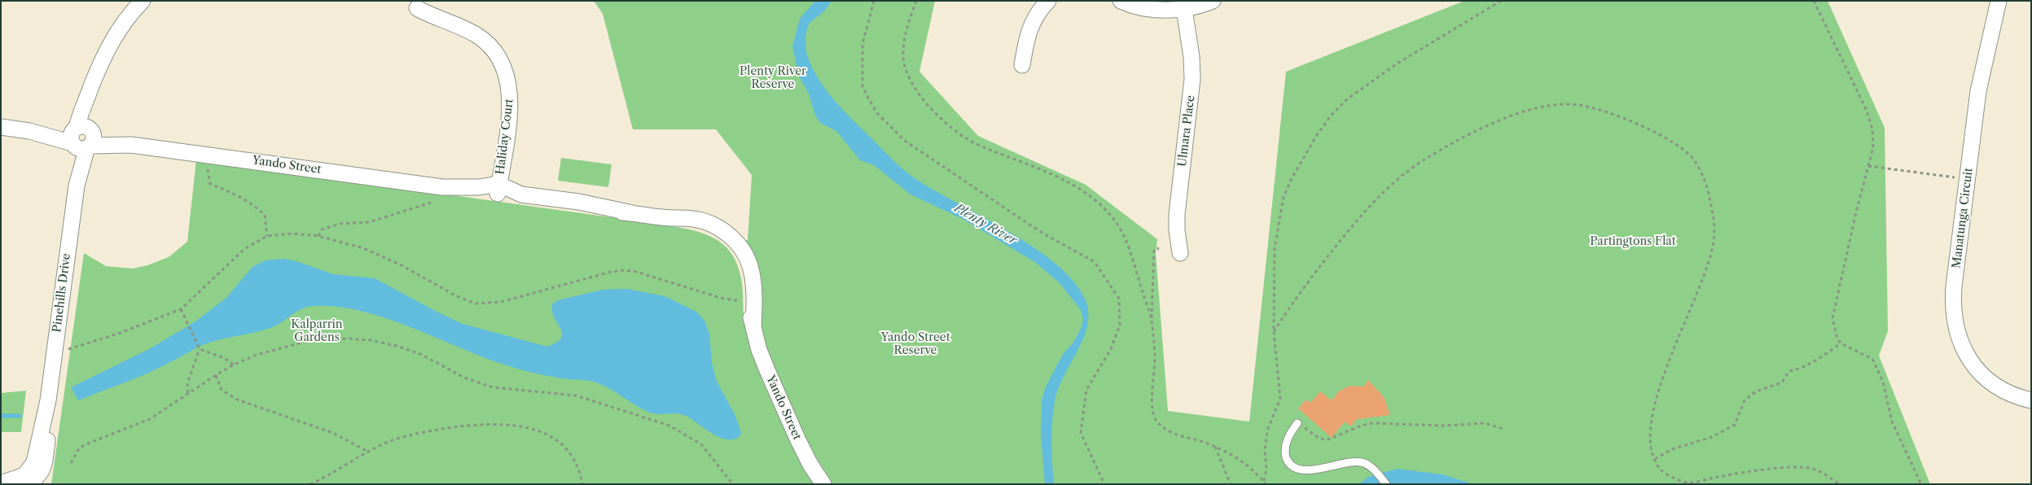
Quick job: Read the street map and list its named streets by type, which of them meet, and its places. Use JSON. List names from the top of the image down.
{
  "streets": {
    "street": [
      "Ulmara Place",
      "Haliday Court",
      "Yando Street",
      "Manatunga Circuit",
      "Pinehills Drive"
    ]
  },
  "crossings": [
    ["Haliday Court", "Yando Street"],
    ["Yando Street", "Pinehills Drive"]
  ],
  "water": ["Plenty River"],
  "parks": [
    "Plenty River Reserve",
    "Partingtons Flat",
    "Kalparrin Gardens",
    "Yando Street Reserve"
  ]
}
